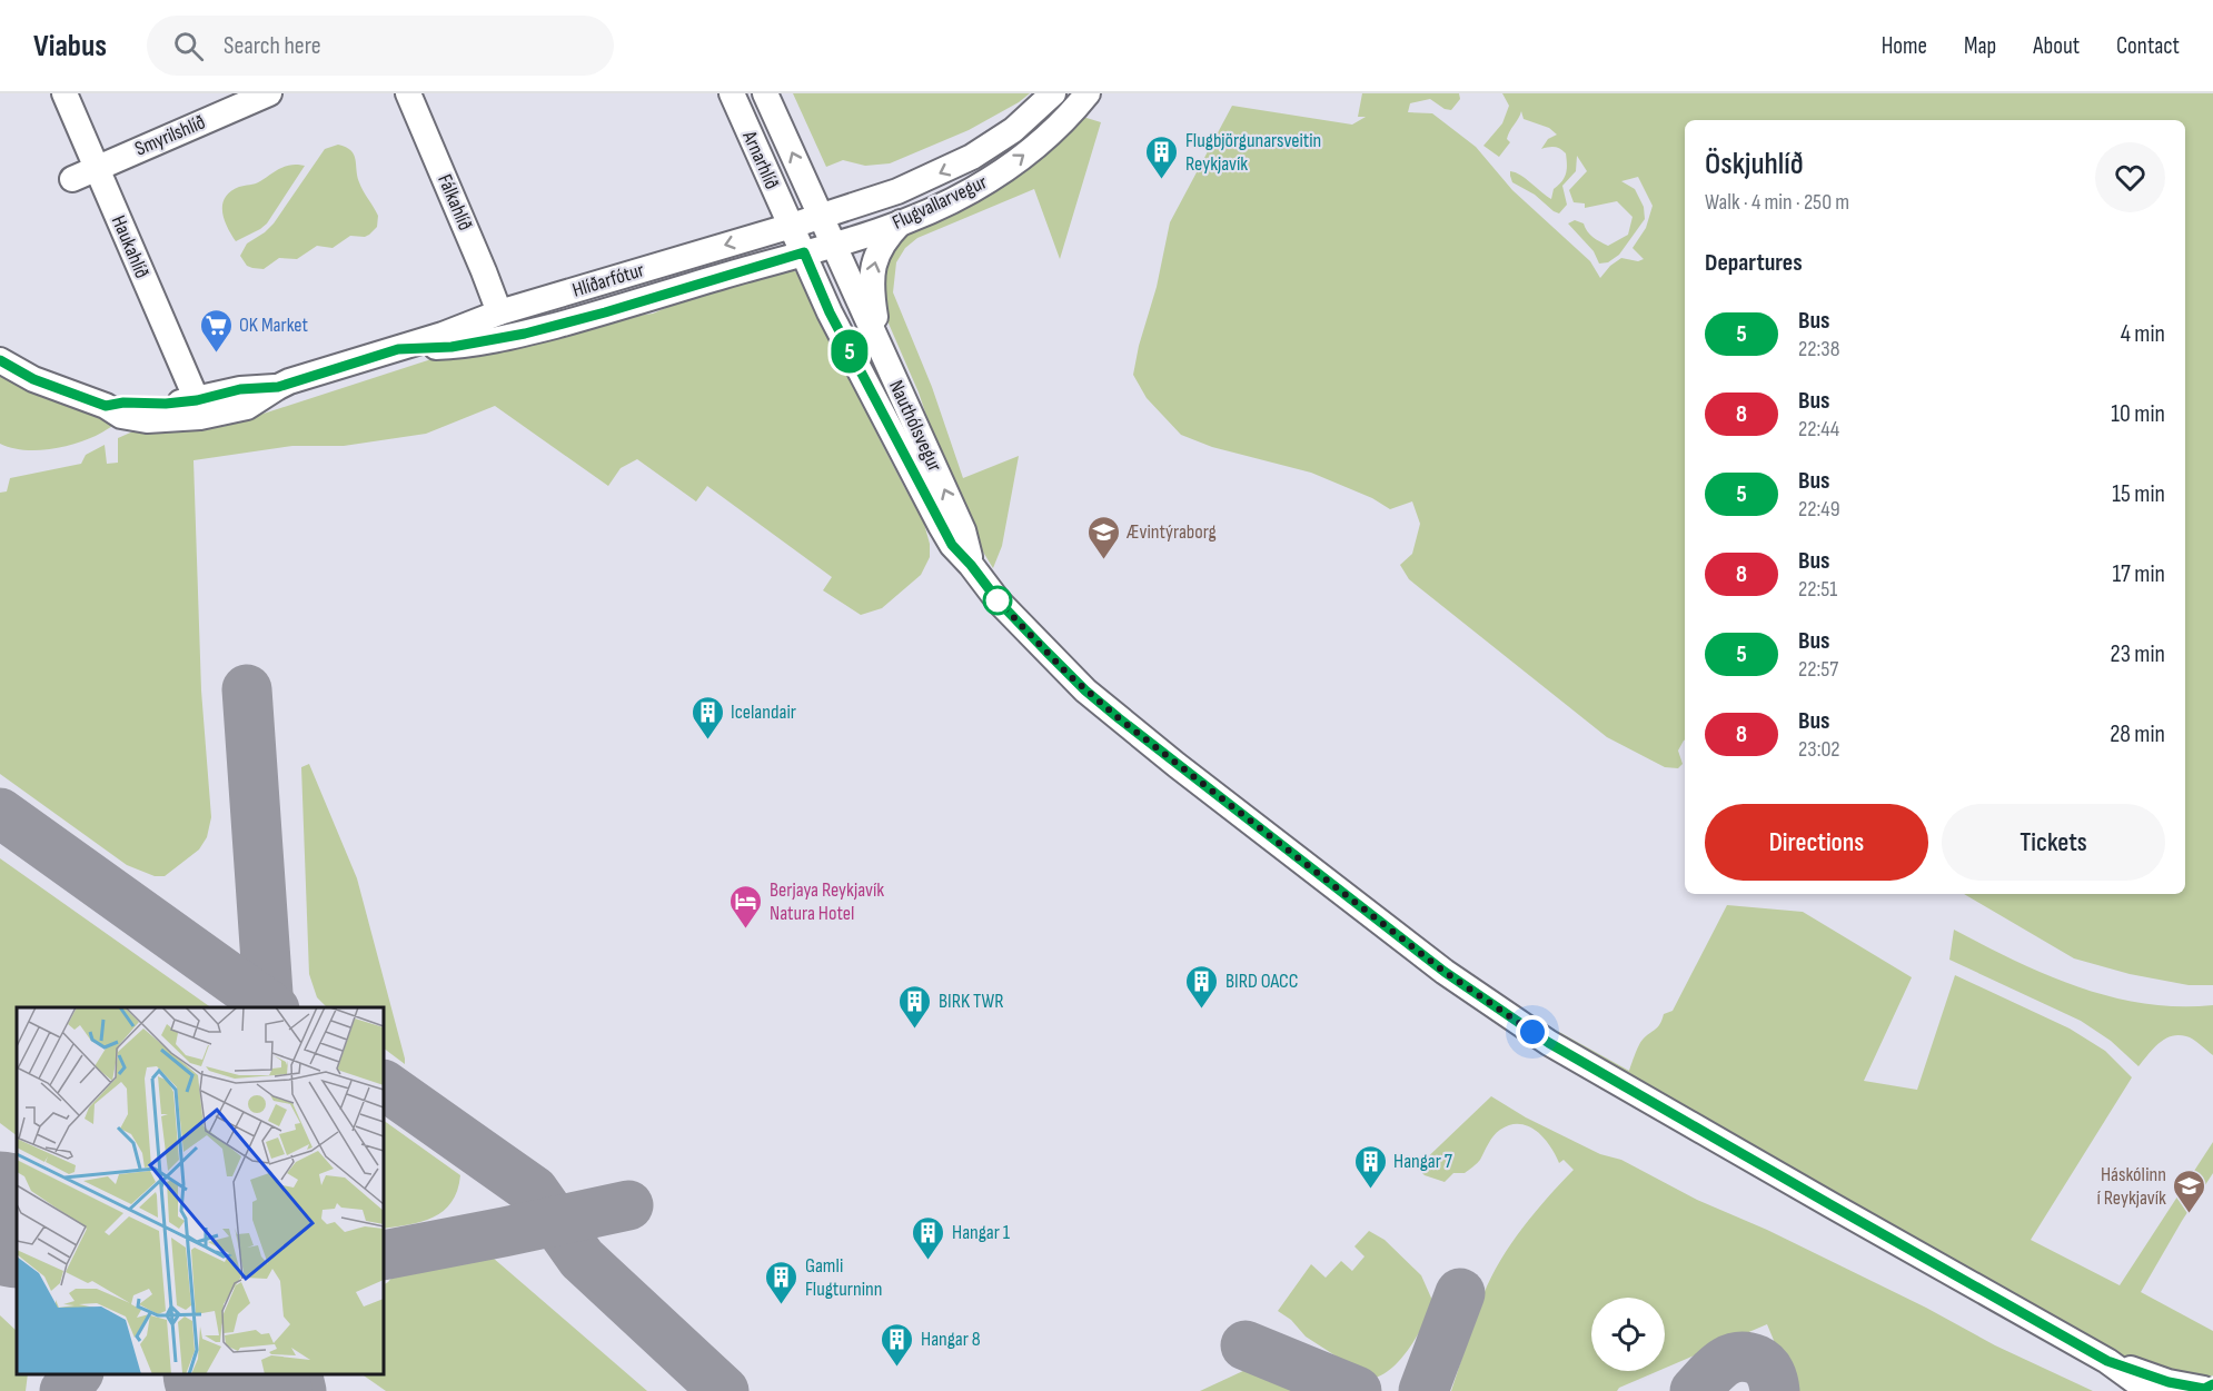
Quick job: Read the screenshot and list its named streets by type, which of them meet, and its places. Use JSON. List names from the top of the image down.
{
  "streets": {
    "street": [
      "Smyrilshlíð",
      "Arnarhlíð",
      "Fálkahlíð",
      "Flugvallarvegur",
      "Haukahlíð",
      "Hlíðarfótur",
      "Nauthólsvegur"
    ]
  },
  "crossings": [
    ["Smyrilshlíð", "Haukahlíð"],
    ["Arnarhlíð", "Flugvallarvegur"],
    ["Arnarhlíð", "Hlíðarfótur"],
    ["Arnarhlíð", "Nauthólsvegur"],
    ["Fálkahlíð", "Hlíðarfótur"],
    ["Flugvallarvegur", "Hlíðarfótur"],
    ["Flugvallarvegur", "Nauthólsvegur"],
    ["Haukahlíð", "Hlíðarfótur"],
    ["Hlíðarfótur", "Nauthólsvegur"]
  ],
  "places": {
    "building": [
      "Flugbjörgunarsveitin Reykjavík",
      "Icelandair",
      "BIRD OACC",
      "BIRK TWR",
      "Hangar 7",
      "Hangar 1",
      "Gamli Flugturninn",
      "Hangar 8"
    ],
    "supermarket": ["OK Market"],
    "school or university": ["Ævintýraborg", "Háskólinn í Reykjavík"],
    "hotel": ["Berjaya Reykjavík Natura Hotel"]
  },
  "lines": ["bus line 5"],
  "page": {
    "header": "Viabus",
    "search": "Search here",
    "nav": [
      "Home",
      "Map",
      "About",
      "Contact"
    ],
    "on_map": "5",
    "heading": [
      ["Öskjuhlíð", "Walk · 4 min · 250 m"],
      "Departures"
    ],
    "list": [
      {
        "mark": "5",
        "name": "Bus",
        "note": "22:38",
        "value": "4 min"
      },
      {
        "mark": "8",
        "name": "Bus",
        "note": "22:44",
        "value": "10 min"
      },
      {
        "mark": "5",
        "name": "Bus",
        "note": "22:49",
        "value": "15 min"
      },
      {
        "mark": "8",
        "name": "Bus",
        "note": "22:51",
        "value": "17 min"
      },
      {
        "mark": "5",
        "name": "Bus",
        "note": "22:57",
        "value": "23 min"
      },
      {
        "mark": "8",
        "name": "Bus",
        "note": "23:02",
        "value": "28 min"
      }
    ],
    "buttons": ["Directions", "Tickets"]
  }
}
